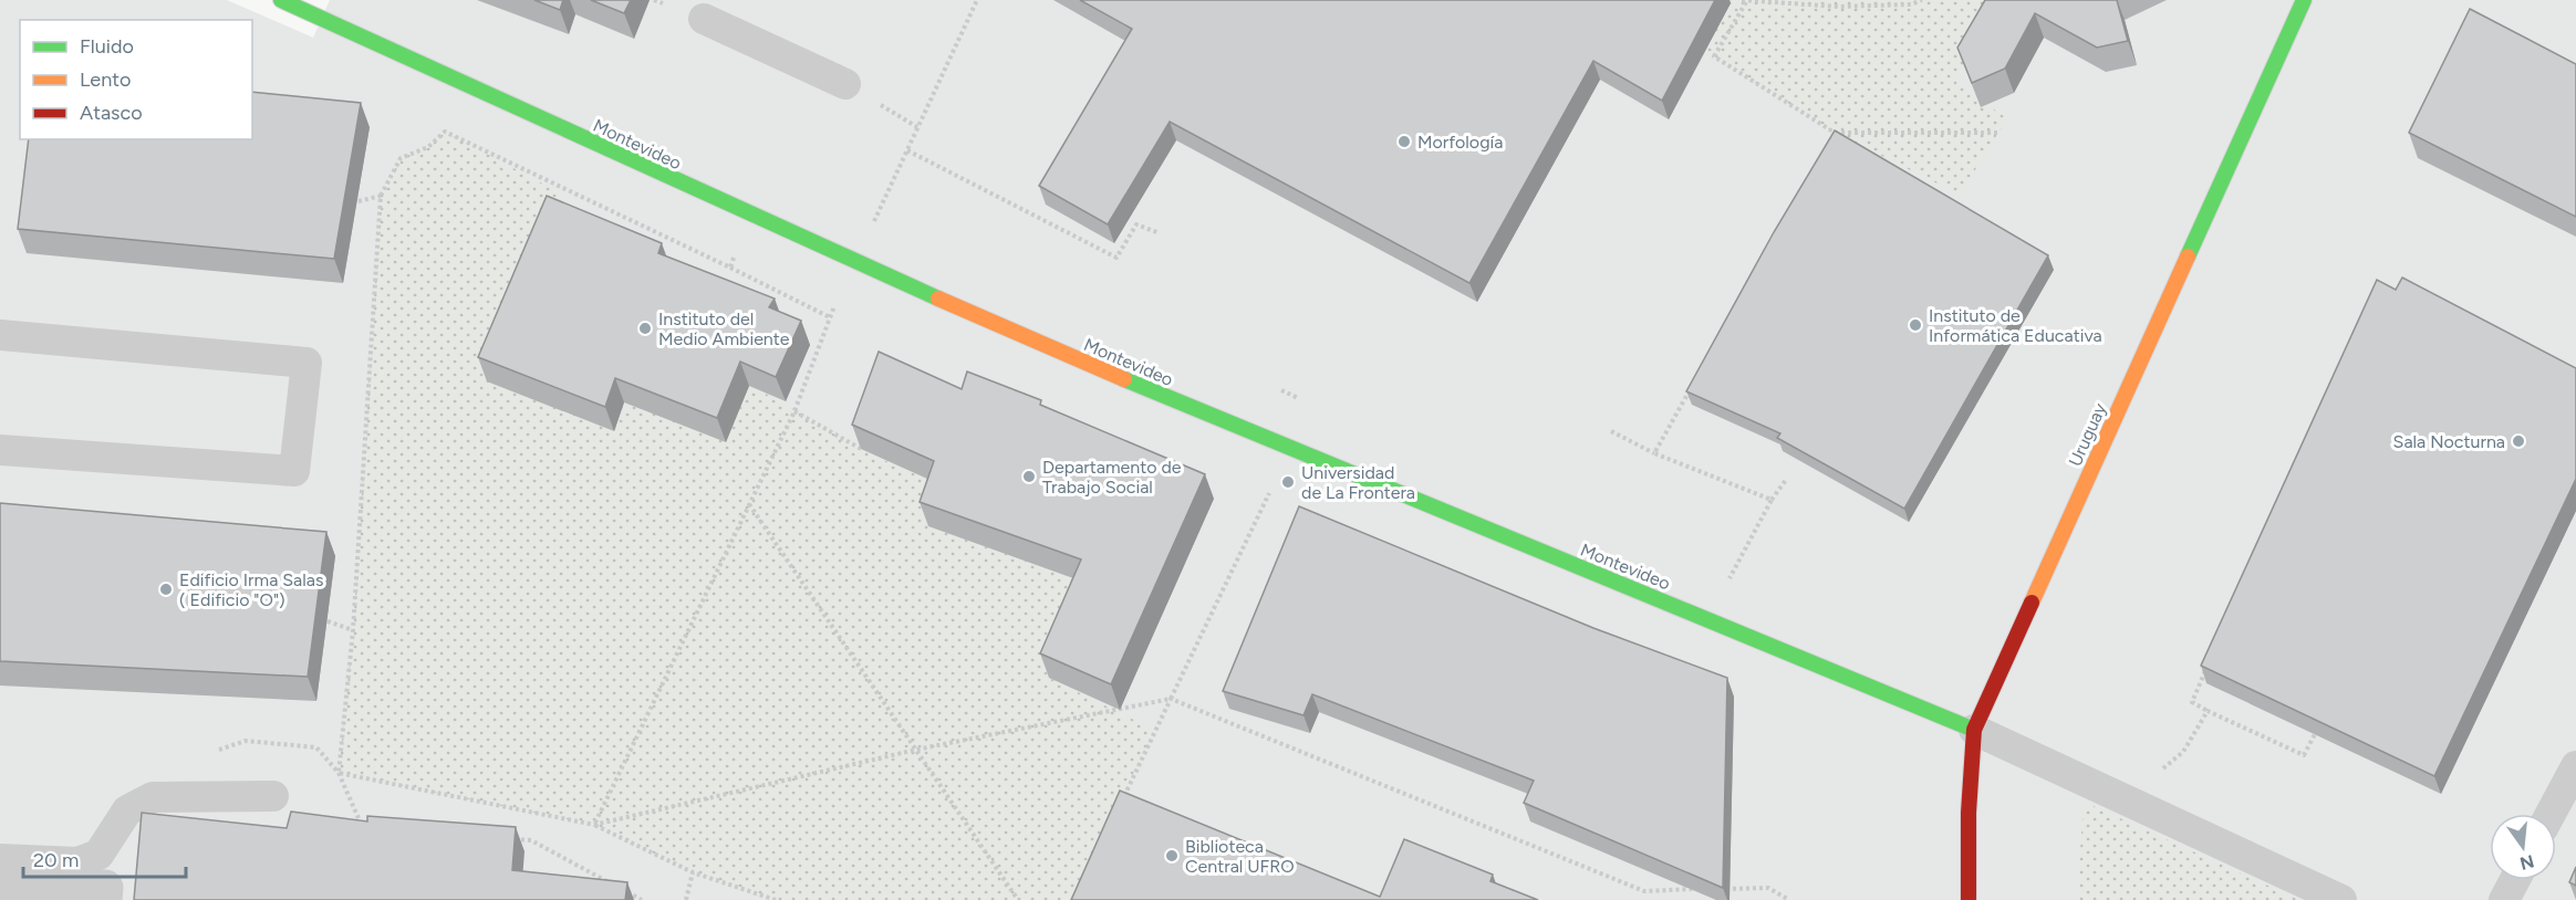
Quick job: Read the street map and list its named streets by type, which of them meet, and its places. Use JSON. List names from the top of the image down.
{
  "streets": {
    "street": ["Montevideo", "Uruguay"]
  },
  "crossings": [
    ["Montevideo", "Uruguay"]
  ],
  "places": [
    "Morfología",
    "Instituto de Informática Educativa",
    "Instituto del Medio Ambiente",
    "Sala Nocturna",
    "Departamento de Trabajo Social",
    "Universidad de La Frontera",
    "Edificio Irma Salas ( Edificio \"O\")",
    "Biblioteca Central UFRO"
  ],
  "legend": ["Fluido", "Lento", "Atasco"],
  "scale_bar": "20 m",
  "north": "bottom"
}
